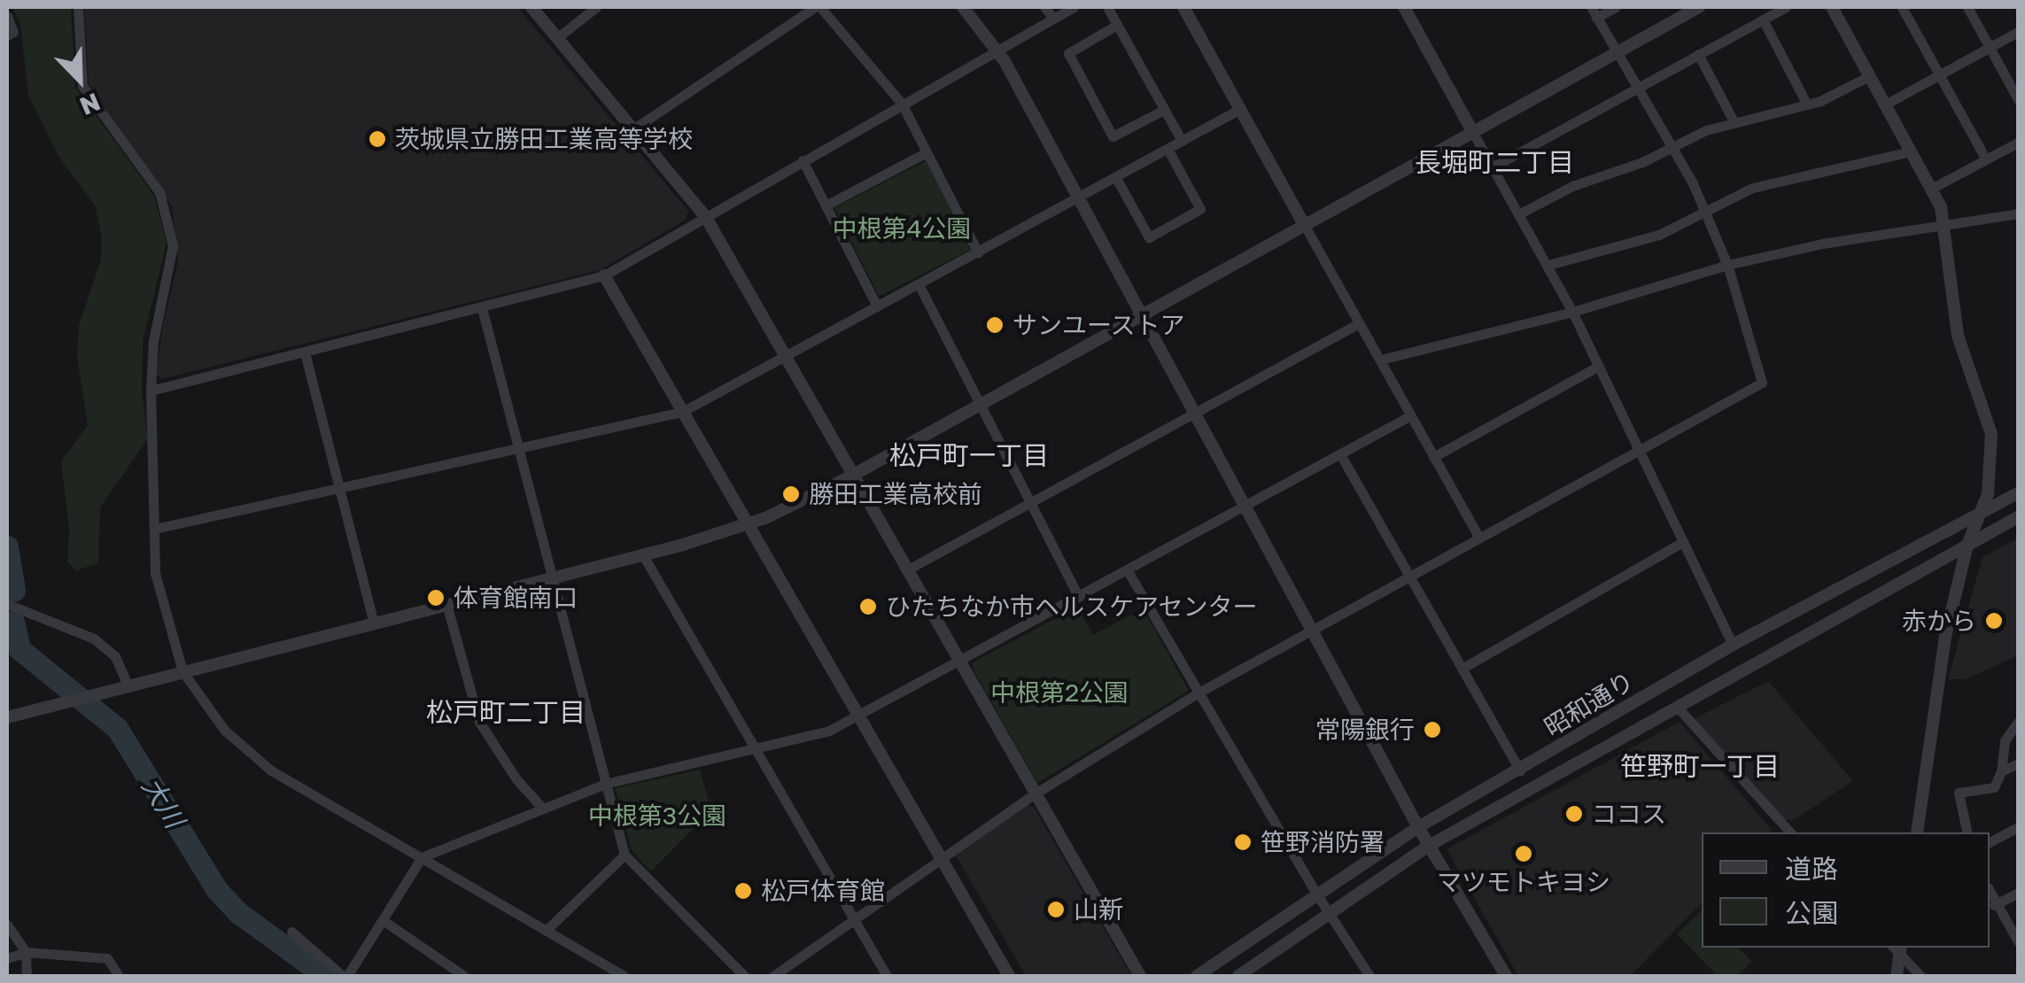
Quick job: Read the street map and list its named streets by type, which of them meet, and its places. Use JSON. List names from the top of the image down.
{
  "streets": {
    "street": ["昭和通り"]
  },
  "districts": [
    "長堀町二丁目",
    "松戸町一丁目",
    "松戸町二丁目",
    "笹野町一丁目"
  ],
  "water": ["大川"],
  "parks": ["中根第4公園", "中根第2公園", "中根第3公園"],
  "places": [
    "茨城県立勝田工業高等学校",
    "サンユーストア",
    "勝田工業高校前",
    "体育館南口",
    "ひたちなか市ヘルスケアセンター",
    "赤から",
    "常陽銀行",
    "ココス",
    "笹野消防署",
    "マツモトキヨシ",
    "松戸体育館",
    "山新"
  ],
  "legend": ["道路", "公園"],
  "north": "bottom right"
}
